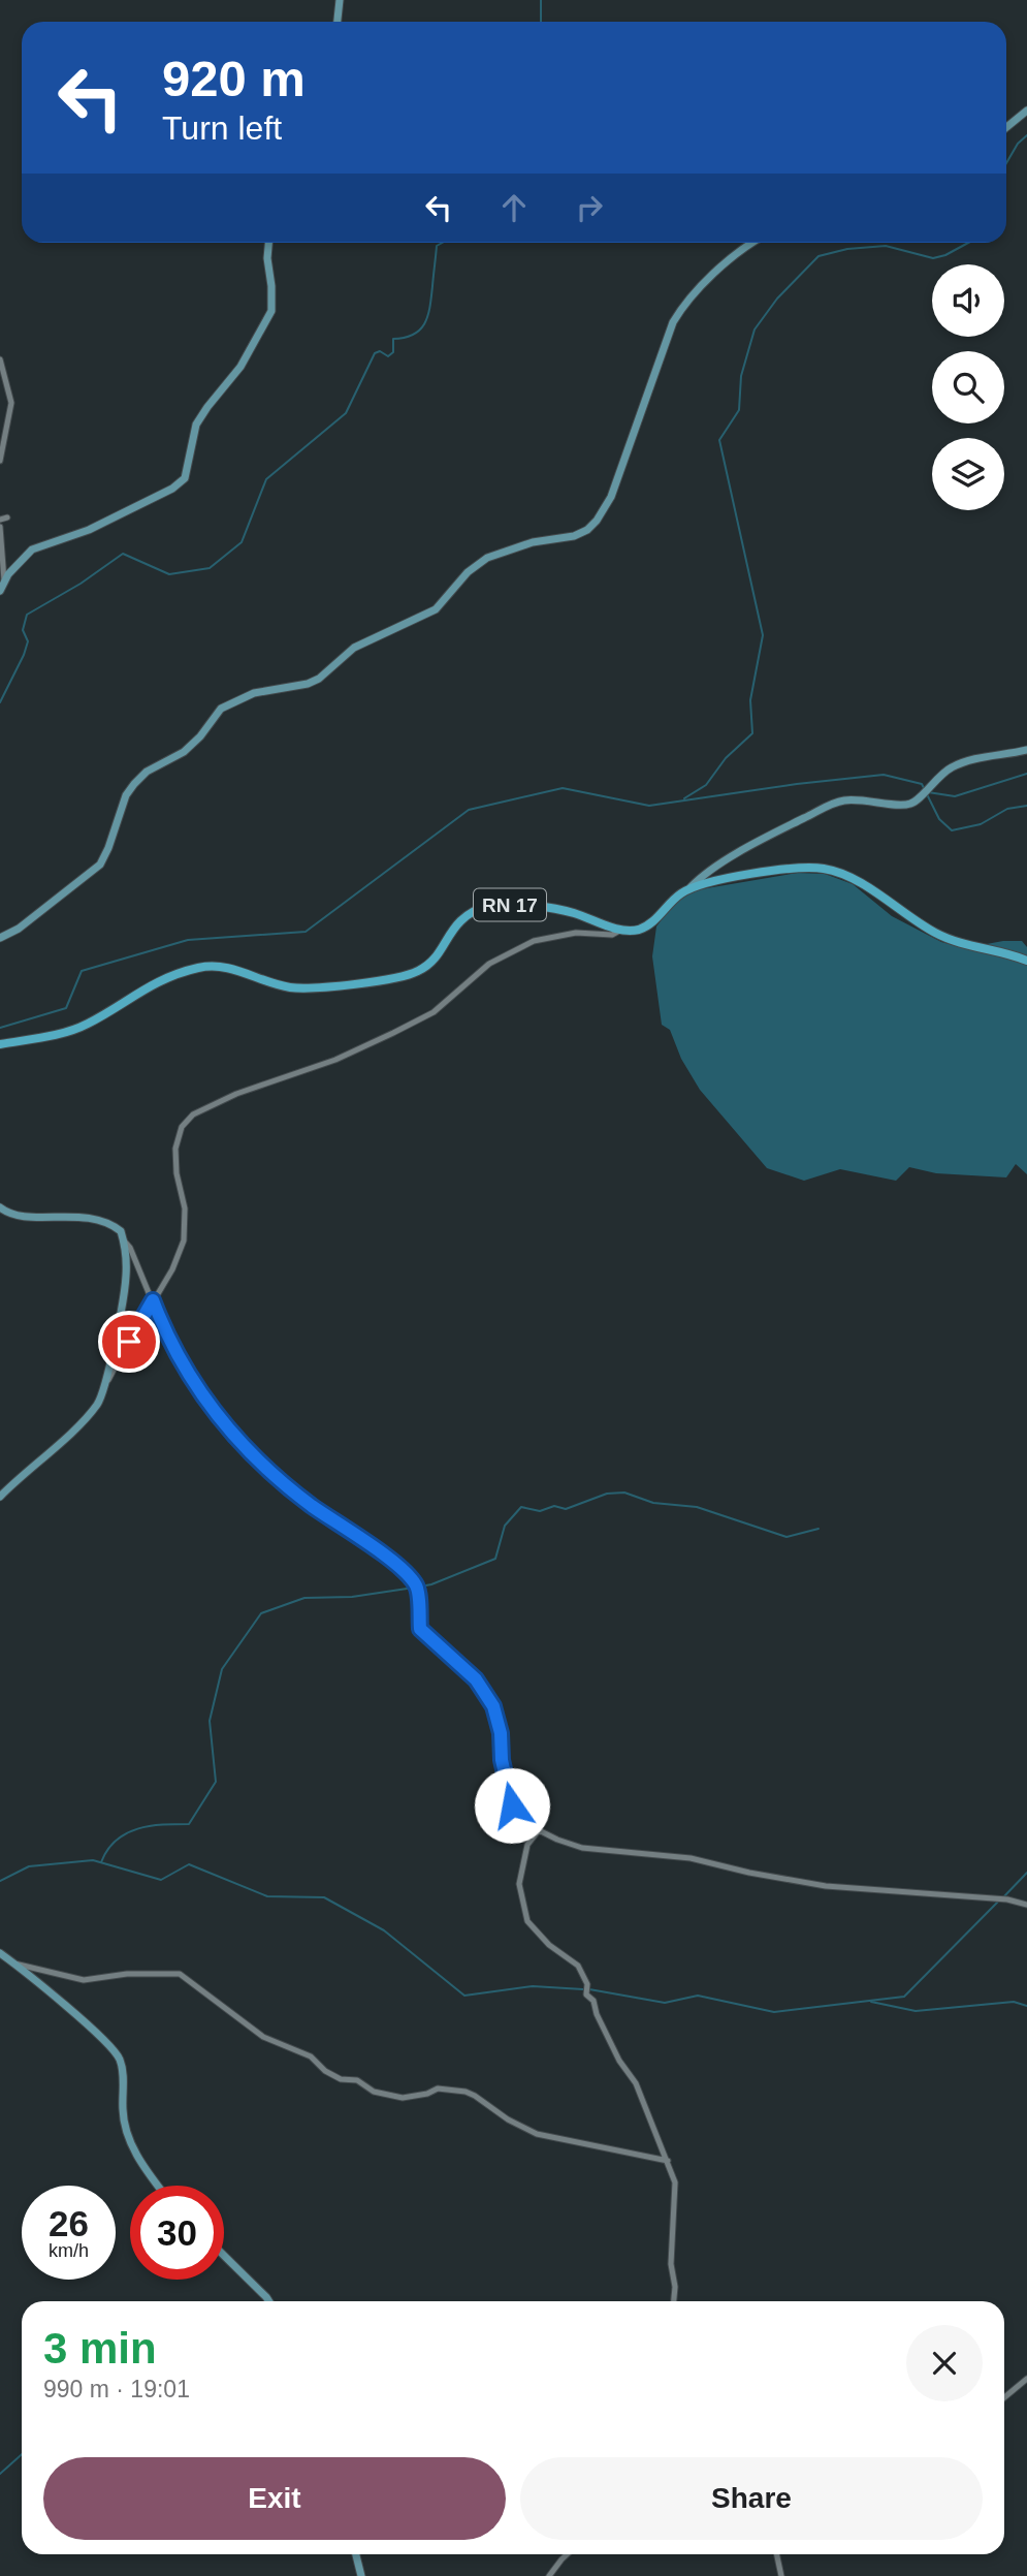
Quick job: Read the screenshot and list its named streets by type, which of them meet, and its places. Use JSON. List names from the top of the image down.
{
  "streets": {
    "main road": ["RN 17"]
  },
  "page": {
    "turn": ["920 m", "Turn left"],
    "speed": "26 km/h",
    "limit": "30",
    "heading": ["3 min", "990 m · 19:01"],
    "buttons": ["Exit", "Share"]
  }
}
